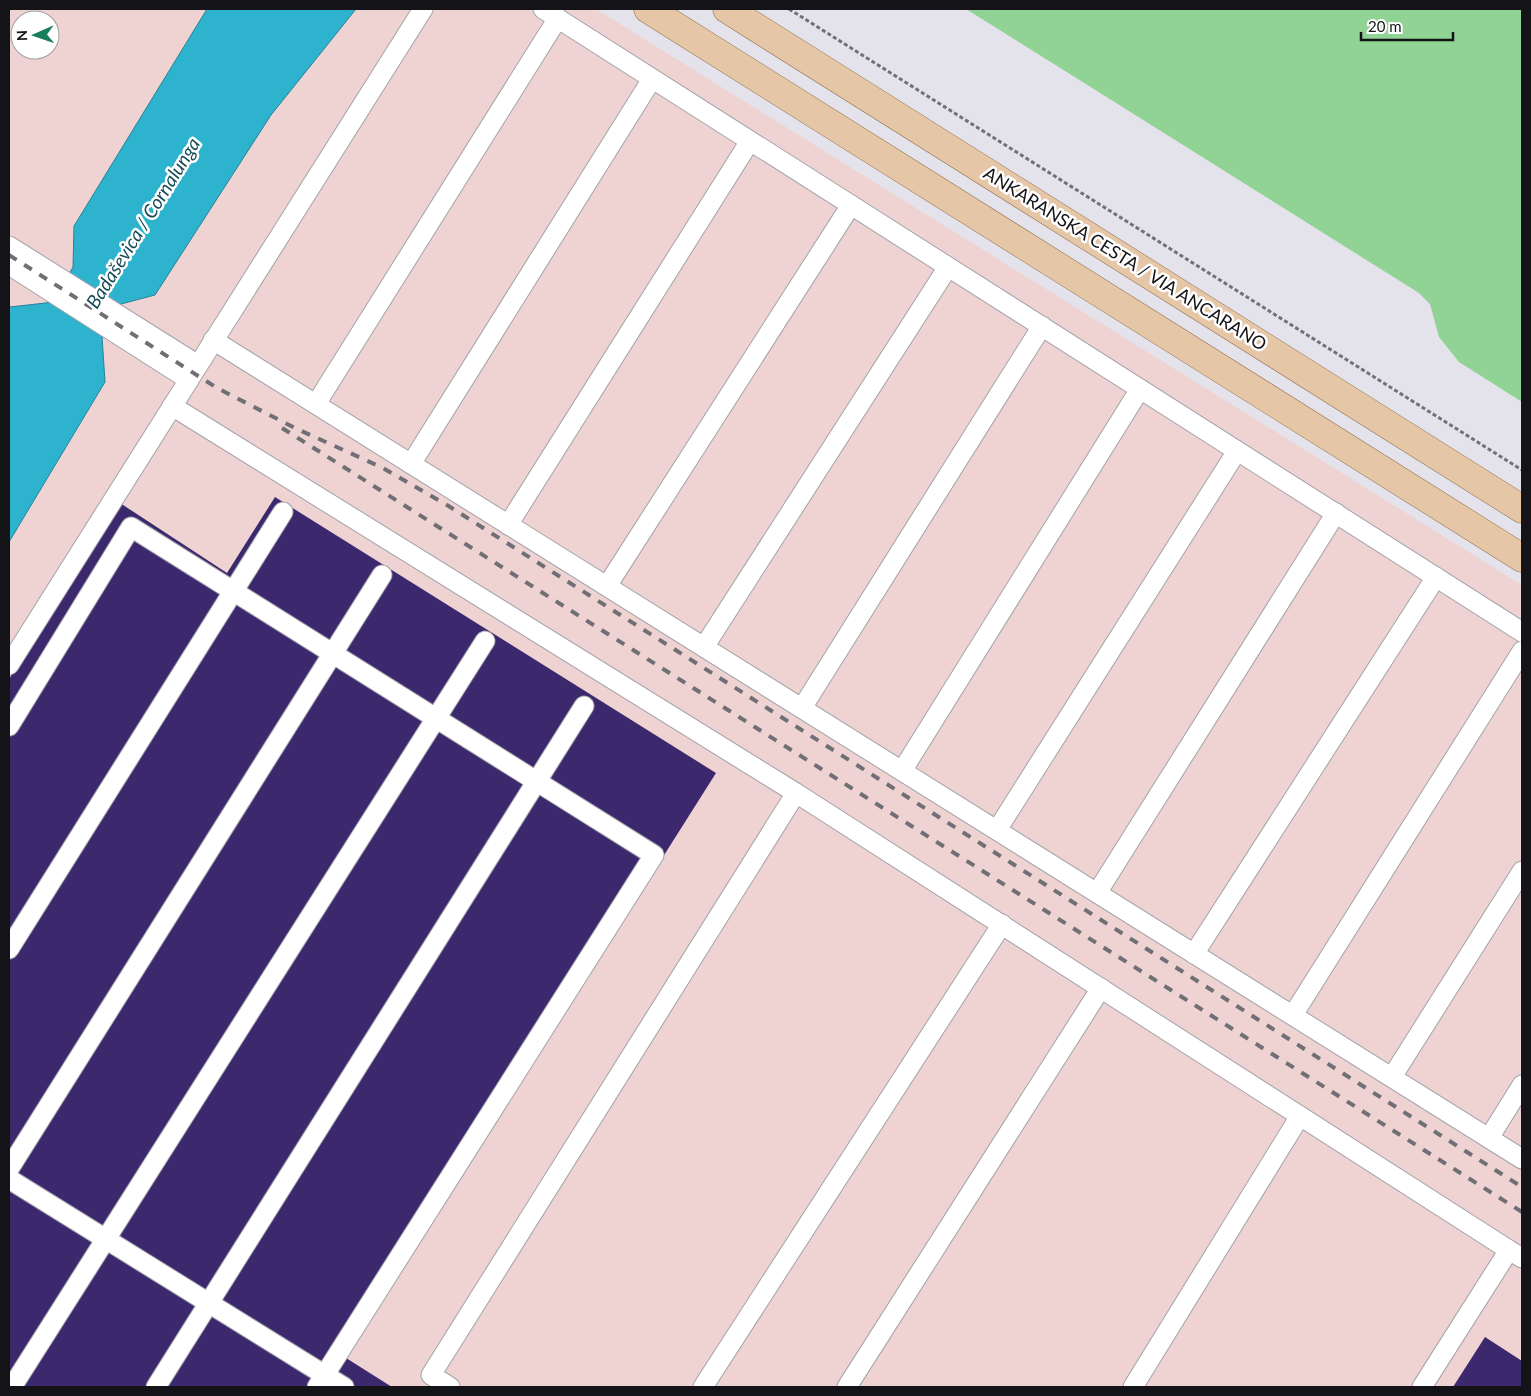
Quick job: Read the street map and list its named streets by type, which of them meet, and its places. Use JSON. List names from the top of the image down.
{
  "streets": {
    "main road": ["ANKARANSKA CESTA / VIA ANCARANO"]
  },
  "water": ["Badaševica / Cornalunga"],
  "scale_bar": "20 m",
  "north": "left"
}
